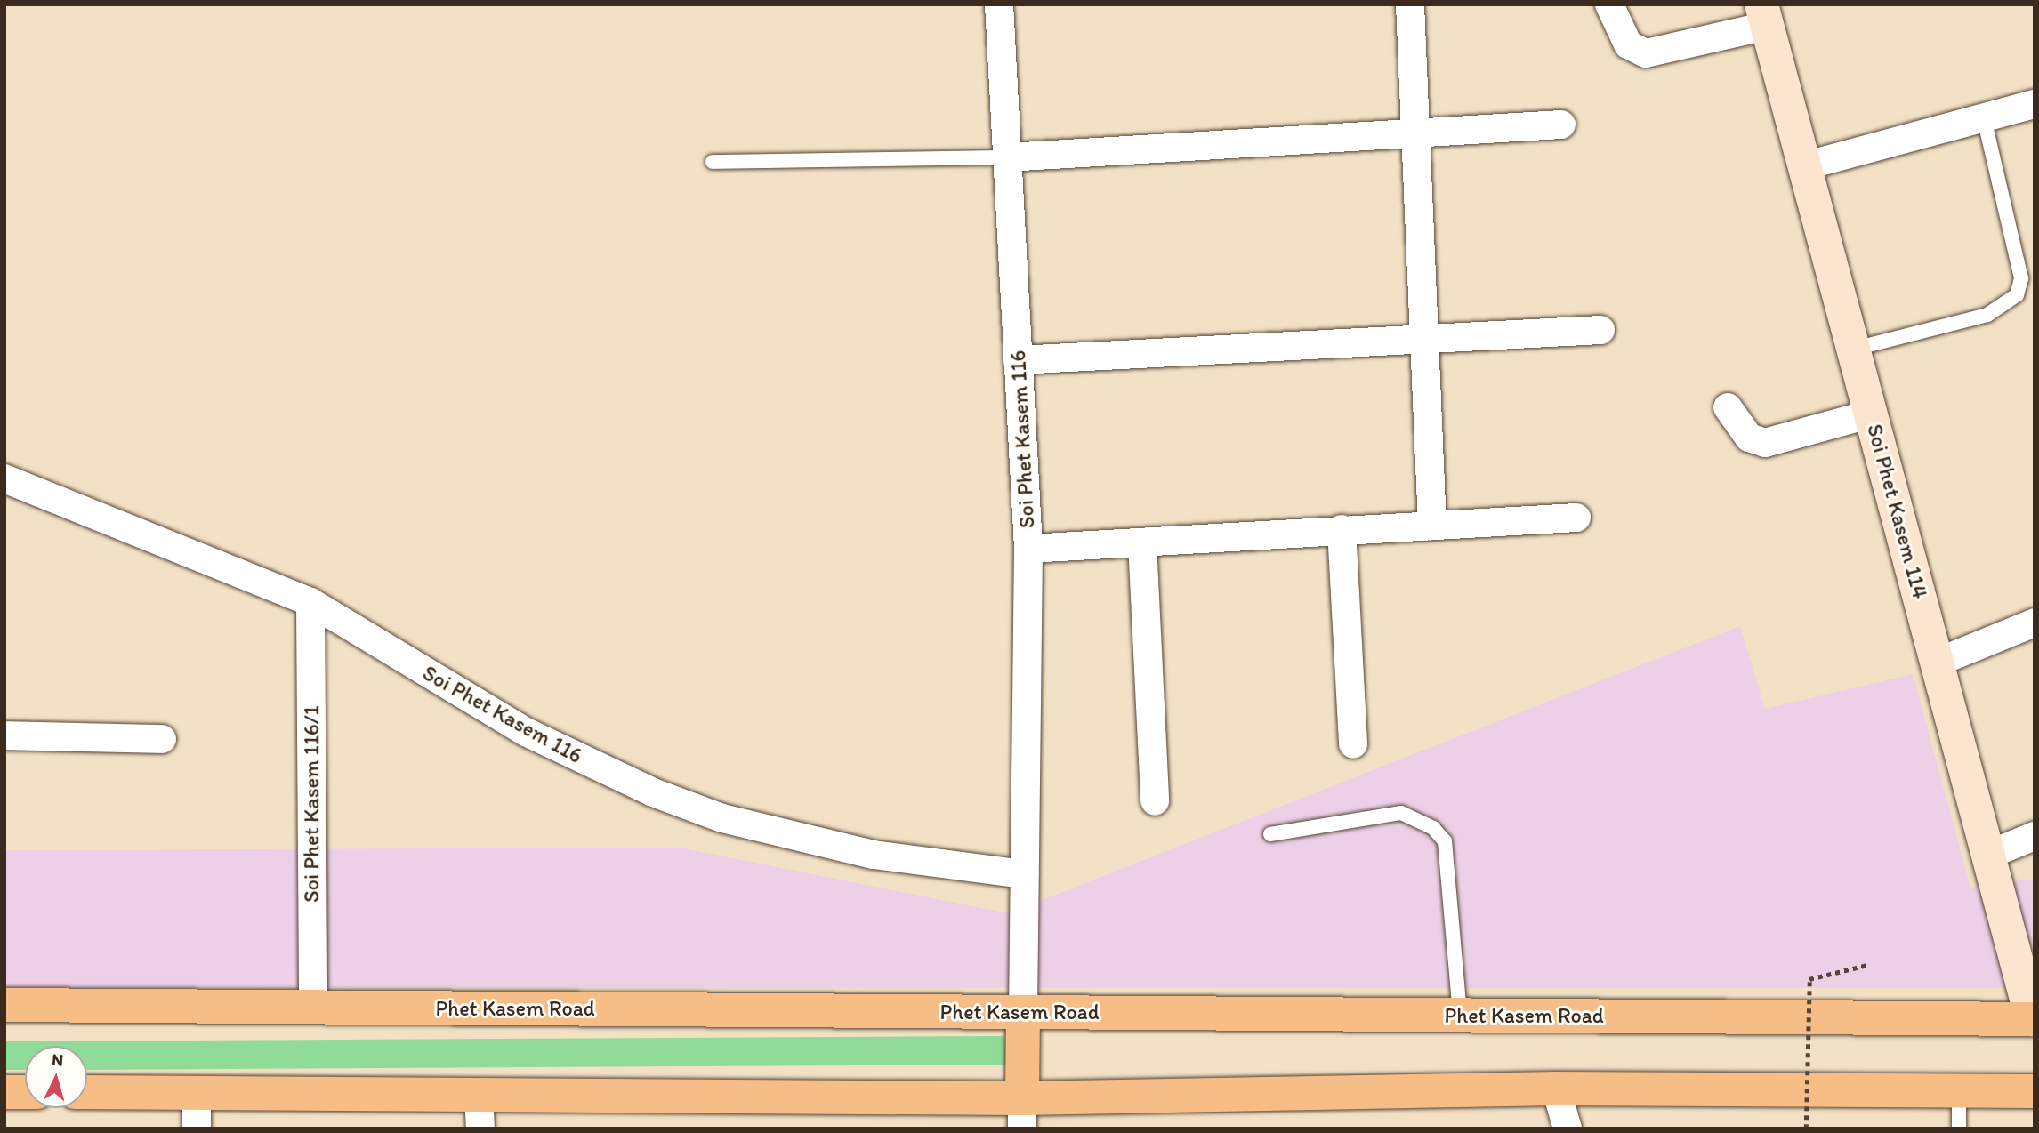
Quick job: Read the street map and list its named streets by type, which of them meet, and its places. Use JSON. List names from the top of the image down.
{
  "streets": {
    "main road": ["Phet Kasem Road"],
    "street": ["Soi Phet Kasem 116", "Soi Phet Kasem 114", "Soi Phet Kasem 116/1"]
  },
  "crossings": [
    ["Soi Phet Kasem 116", "Soi Phet Kasem 116/1"],
    ["Soi Phet Kasem 116", "Phet Kasem Road"],
    ["Soi Phet Kasem 114", "Phet Kasem Road"],
    ["Soi Phet Kasem 116/1", "Phet Kasem Road"]
  ],
  "north": "top"
}
